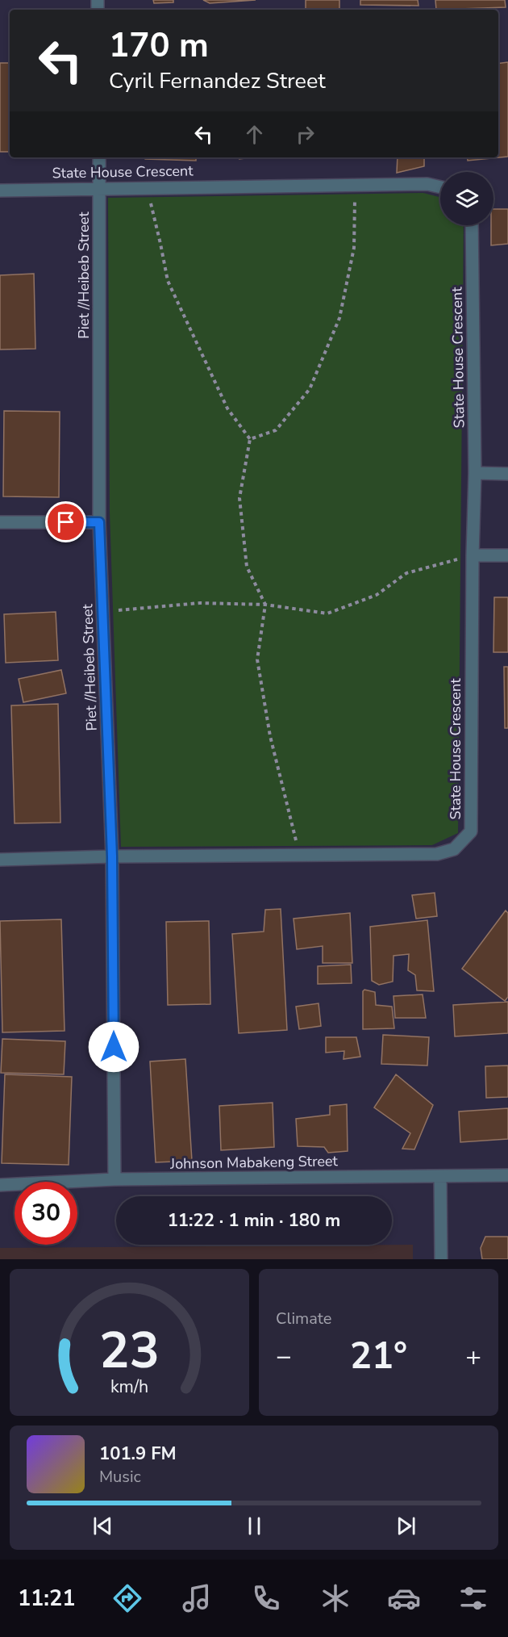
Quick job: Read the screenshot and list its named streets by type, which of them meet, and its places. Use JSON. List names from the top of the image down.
{
  "streets": {
    "street": ["State House Crescent", "Piet //Heibeb Street", "Johnson Mabakeng Street"]
  },
  "crossings": [
    ["State House Crescent", "Piet //Heibeb Street"],
    ["Piet //Heibeb Street", "Johnson Mabakeng Street"]
  ],
  "page": {
    "turn": ["170 m", "Cyril Fernandez Street"],
    "limit": "30",
    "trip": "11:22 · 1 min · 180 m",
    "tile": "Climate",
    "heat": ["−", "21°", "+"],
    "song": ["101.9 FM", "Music"],
    "tabs": "11:21",
    "gauge": ["23", "km/h"]
  }
}
